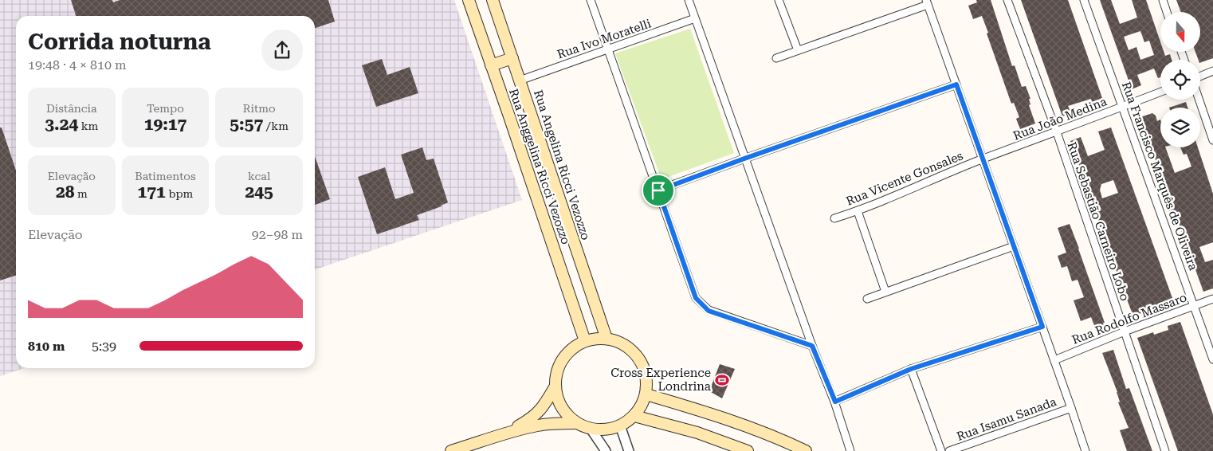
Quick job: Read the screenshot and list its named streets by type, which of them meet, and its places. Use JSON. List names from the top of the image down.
{
  "streets": {
    "main road": ["Rua Angelina Ricci Vezozzo", "Rua Anggelina Ricci Vezozzo"],
    "street": [
      "Rua Ivo Moratelli",
      "Rua João Medina",
      "Rua Francisco Marquês de Oliveira",
      "Rua Vicente Gonsales",
      "Rua Sebastião Carneiro Lobo",
      "Rua Rodolfo Massaro",
      "Rua Isamu Sanada"
    ]
  },
  "crossings": [
    ["Rua Ivo Moratelli", "Rua Angelina Ricci Vezozzo"],
    ["Rua João Medina", "Rua Francisco Marquês de Oliveira"],
    ["Rua João Medina", "Rua Vicente Gonsales"],
    ["Rua João Medina", "Rua Sebastião Carneiro Lobo"],
    ["Rua Angelina Ricci Vezozzo", "Rua Anggelina Ricci Vezozzo"],
    ["Rua Francisco Marquês de Oliveira", "Rua Rodolfo Massaro"],
    ["Rua Sebastião Carneiro Lobo", "Rua Rodolfo Massaro"]
  ],
  "places": {
    "sports": ["Cross Experience Londrina"]
  },
  "north": "bottom",
  "page": {
    "heading": ["Corrida noturna", "19:48 · 4 × 810 m"],
    "stats": [
      ["Distância", "3.24 km"],
      ["Tempo", "19:17"],
      ["Ritmo", "5:57 /km"],
      ["Elevação", "28 m"],
      ["Batimentos", "171 bpm"],
      ["kcal", "245"]
    ],
    "chart": ["Elevação", "92–98 m"],
    "list": [
      {
        "name": "810 m",
        "note": "5:39"
      }
    ]
  }
}
